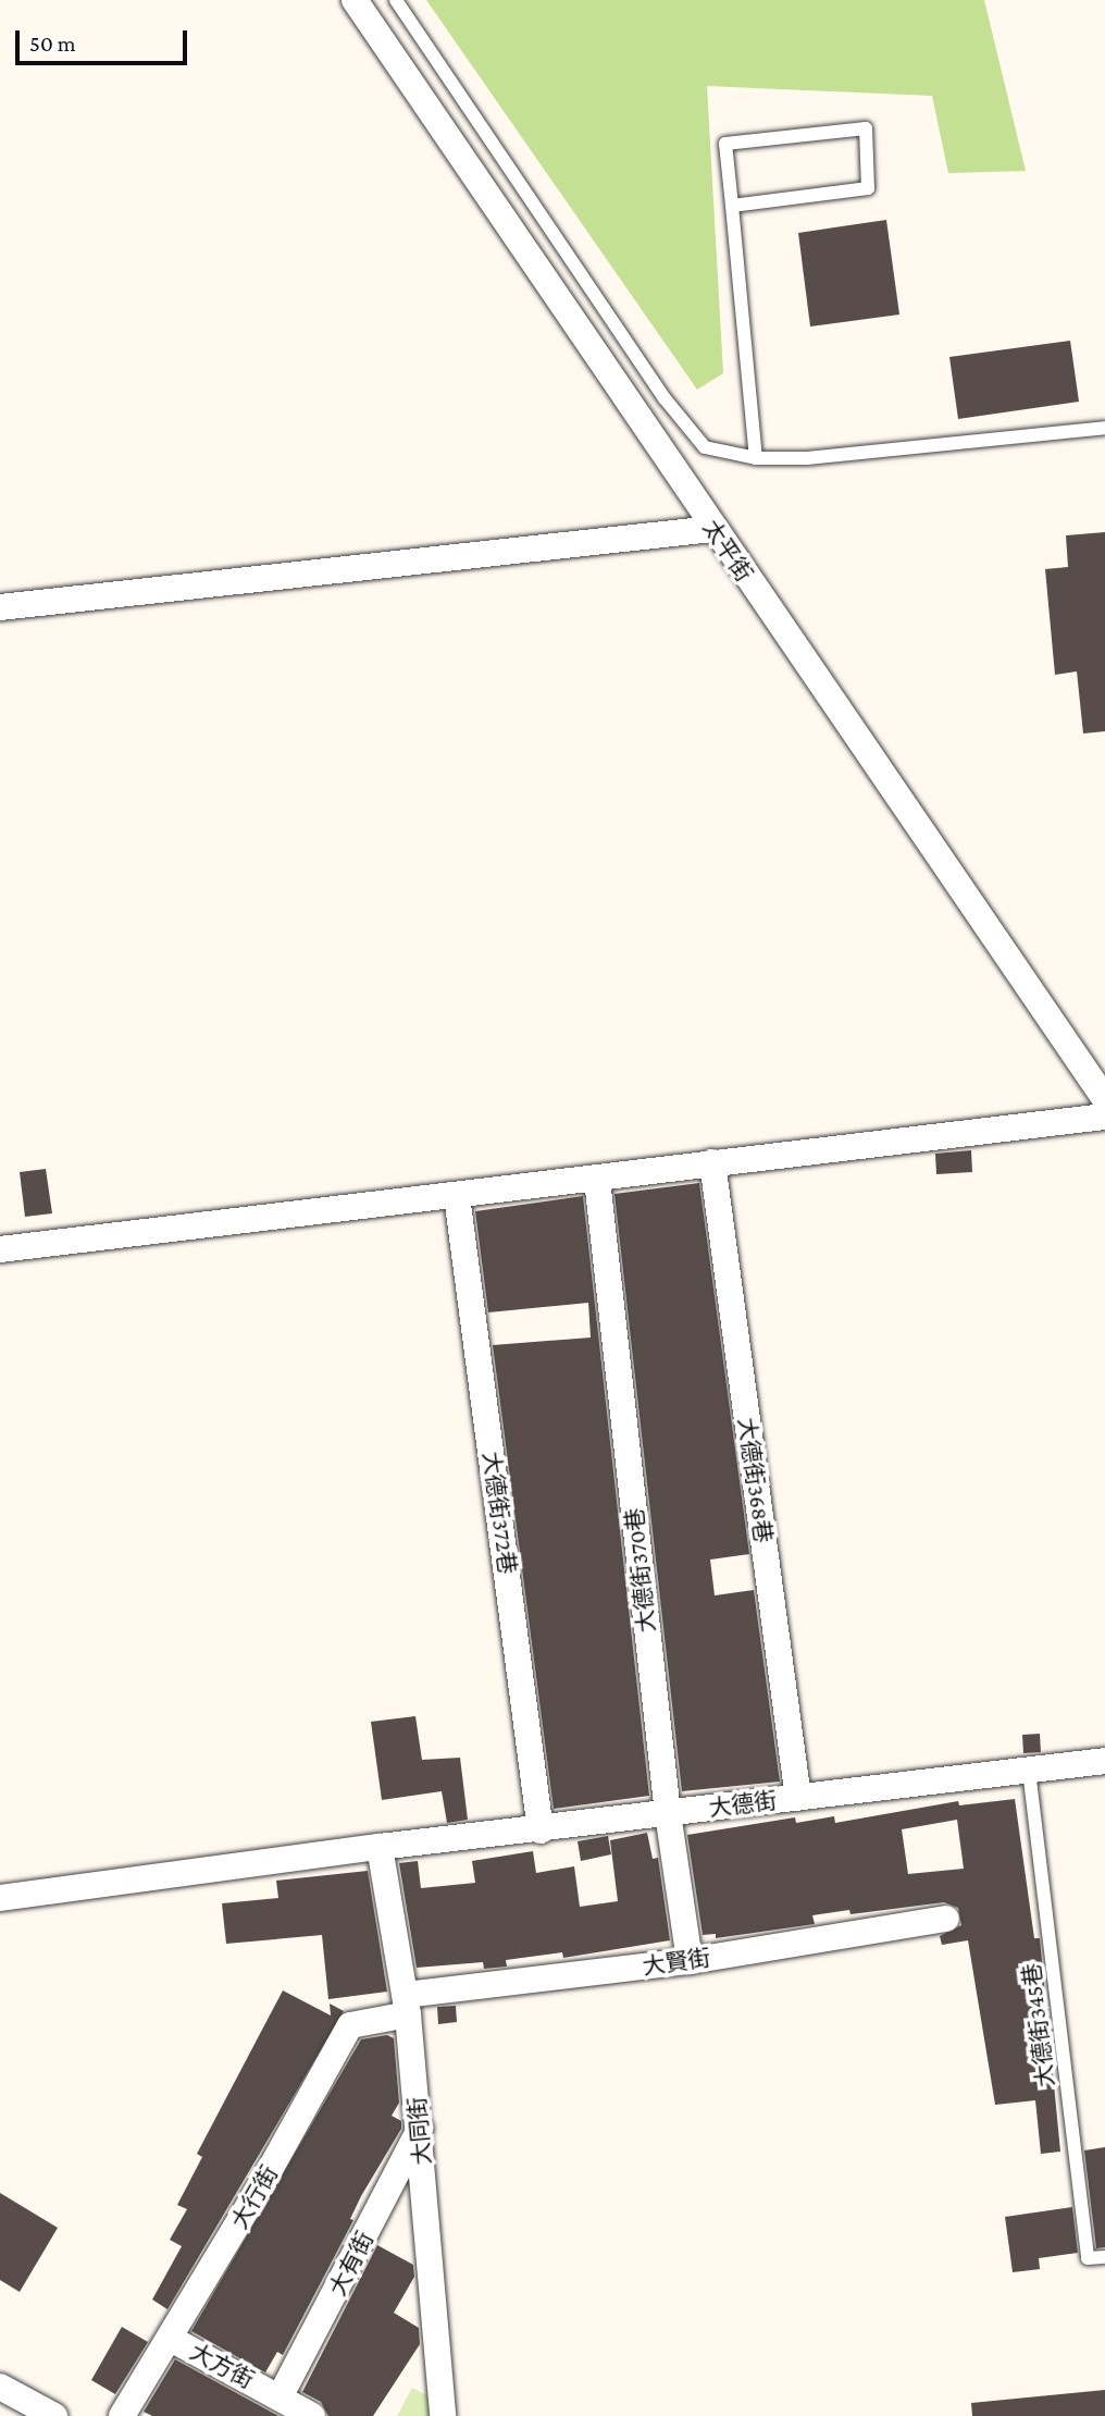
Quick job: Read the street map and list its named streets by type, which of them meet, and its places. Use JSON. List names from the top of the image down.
{
  "streets": {
    "street": [
      "太平街",
      "大德街368巷",
      "大德街372巷",
      "大德街370巷",
      "大德街",
      "大賢街",
      "大同街",
      "大行街",
      "大有街",
      "大方街"
    ],
    "lane": ["大德街345巷"]
  },
  "crossings": [
    ["大德街368巷", "大德街"],
    ["大德街372巷", "大德街"],
    ["大德街370巷", "大德街"],
    ["大德街370巷", "大賢街"],
    ["大德街", "大德街345巷"],
    ["大德街", "大同街"],
    ["大賢街", "大同街"],
    ["大賢街", "大行街"],
    ["大同街", "大行街"],
    ["大同街", "大有街"],
    ["大行街", "大方街"],
    ["大有街", "大方街"]
  ],
  "scale_bar": "50 m"
}
